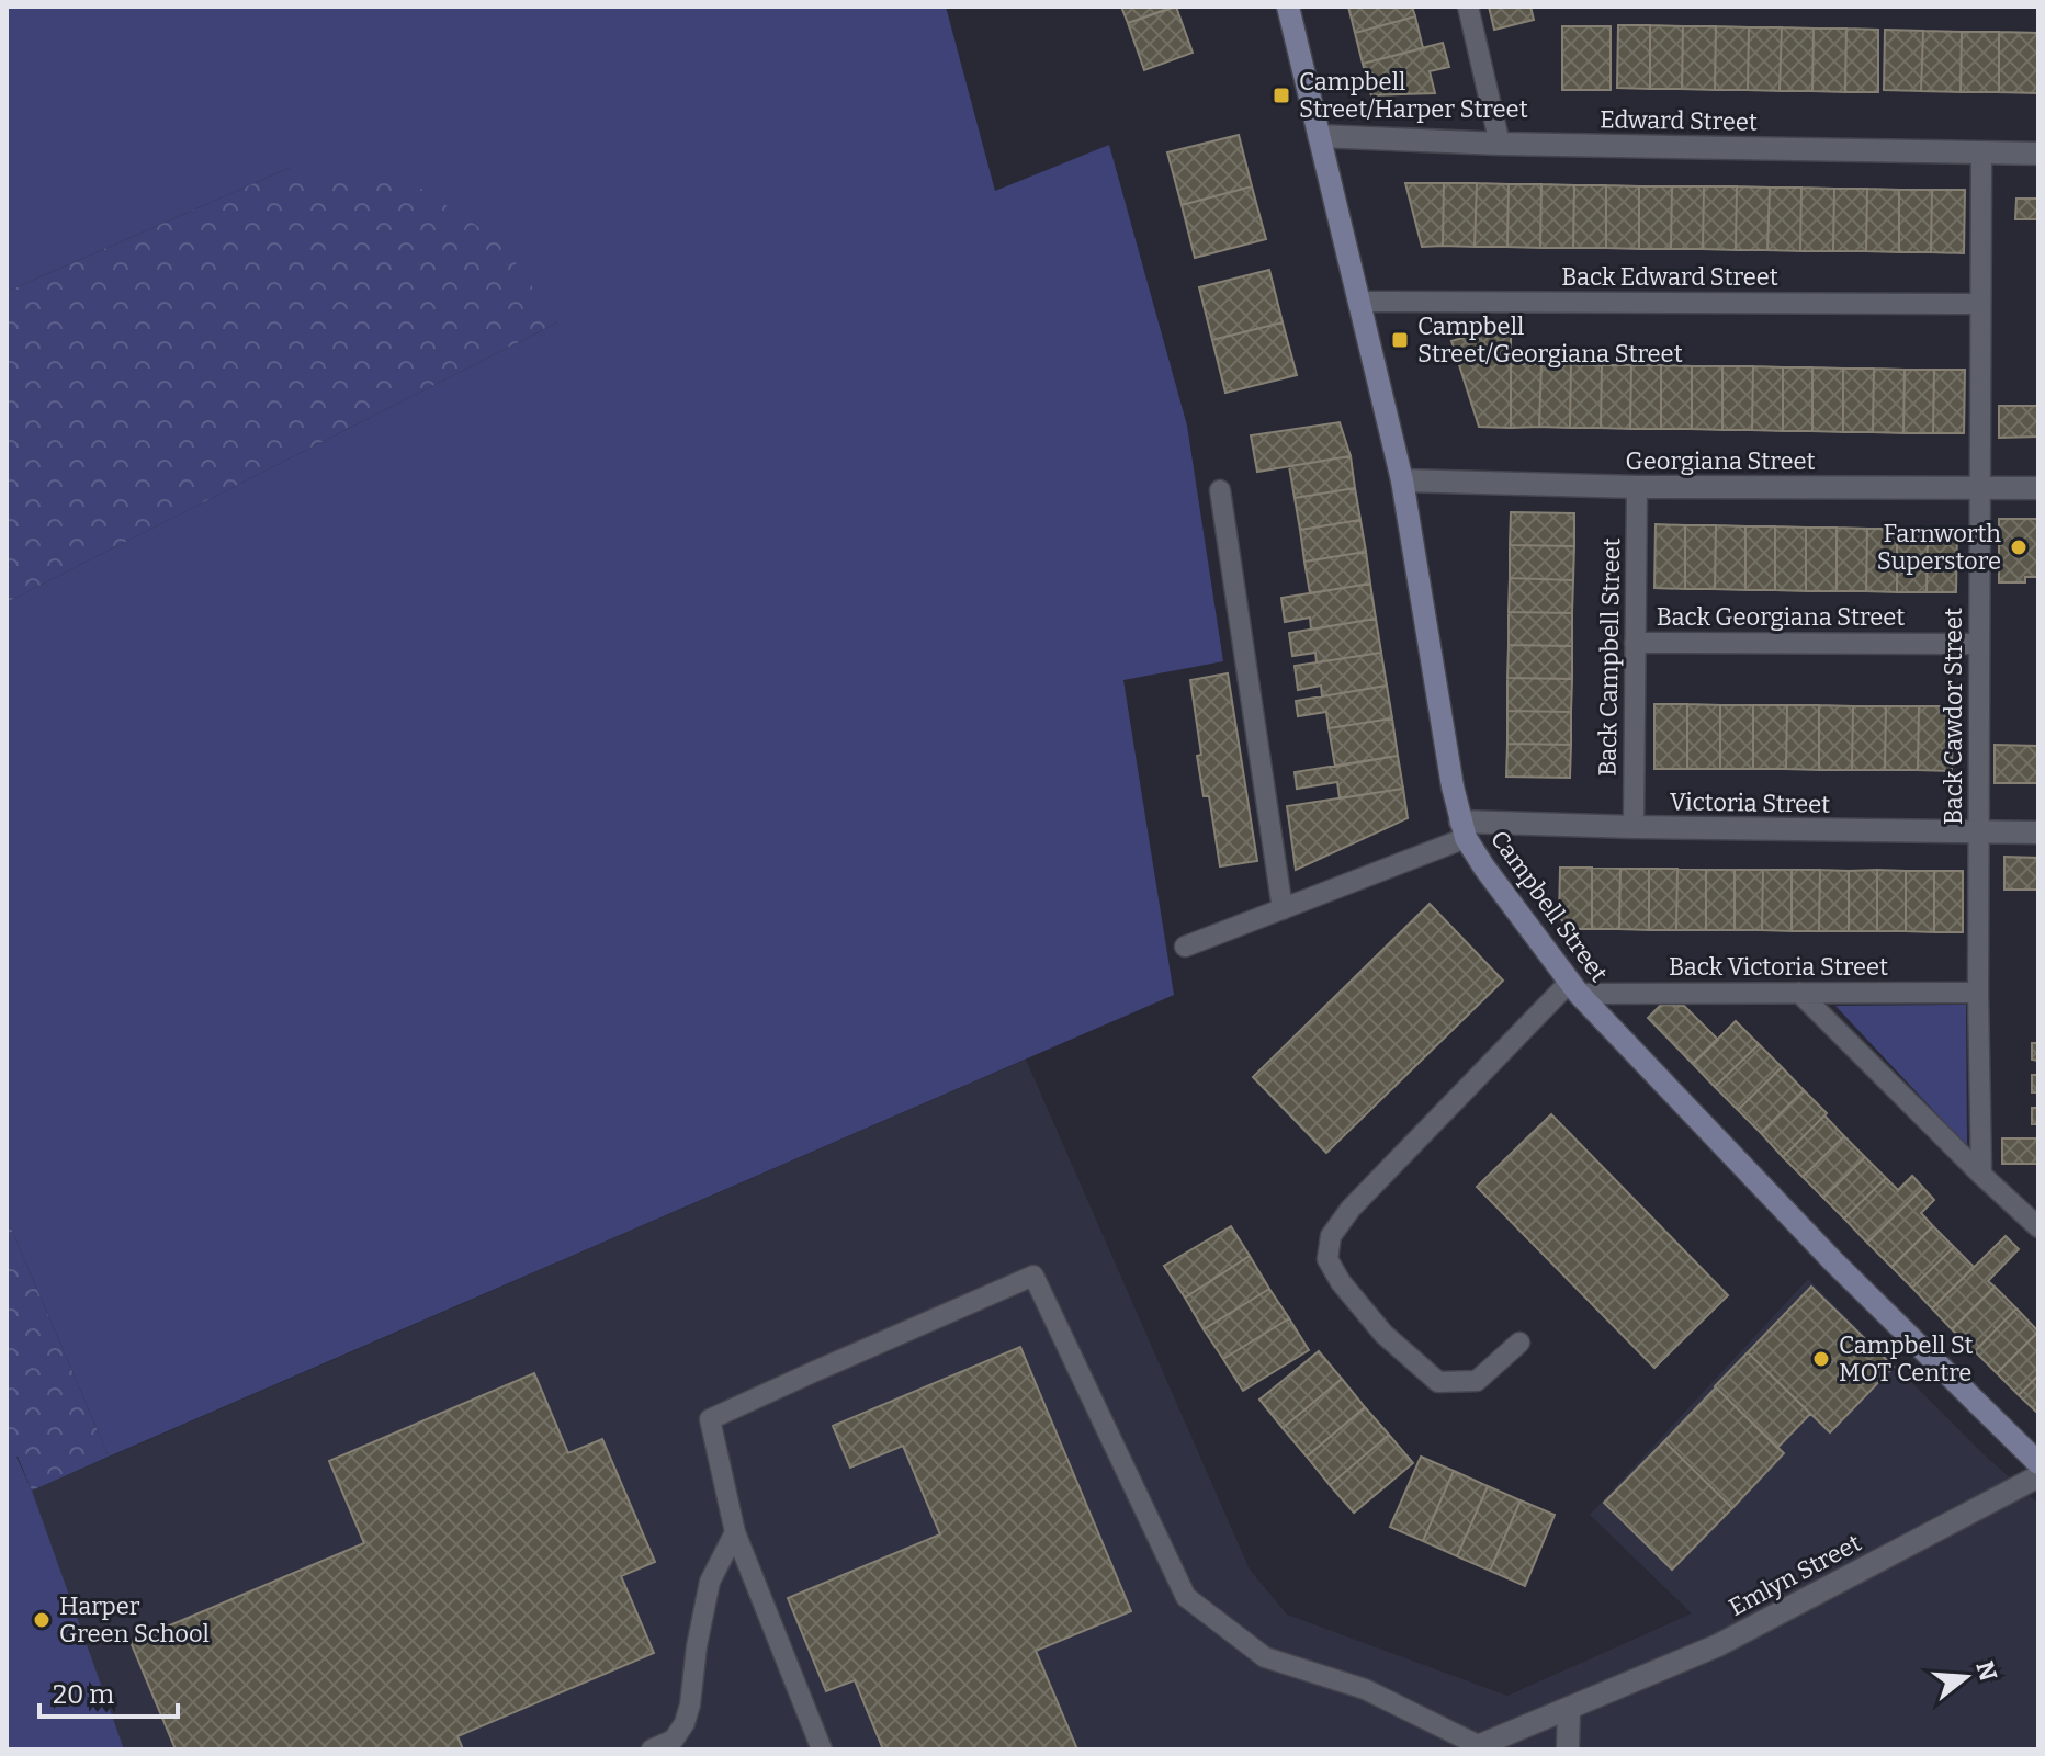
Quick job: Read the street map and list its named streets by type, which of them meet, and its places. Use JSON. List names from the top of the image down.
{
  "streets": {
    "street": [
      "Edward Street",
      "Georgiana Street",
      "Victoria Street",
      "Campbell Street",
      "Emlyn Street"
    ],
    "lane": [
      "Back Edward Street",
      "Back Georgiana Street",
      "Back Campbell Street",
      "Back Cawdor Street",
      "Back Victoria Street"
    ]
  },
  "crossings": [
    ["Edward Street", "Back Cawdor Street"],
    ["Edward Street", "Campbell Street"],
    ["Back Edward Street", "Back Cawdor Street"],
    ["Back Edward Street", "Campbell Street"],
    ["Georgiana Street", "Back Campbell Street"],
    ["Georgiana Street", "Back Cawdor Street"],
    ["Georgiana Street", "Campbell Street"],
    ["Back Georgiana Street", "Back Campbell Street"],
    ["Back Georgiana Street", "Back Cawdor Street"],
    ["Back Campbell Street", "Victoria Street"],
    ["Back Cawdor Street", "Victoria Street"],
    ["Back Cawdor Street", "Back Victoria Street"],
    ["Victoria Street", "Campbell Street"],
    ["Campbell Street", "Back Victoria Street"]
  ],
  "places": {
    "transit": ["Campbell Street/Harper Street", "Campbell Street/Georgiana Street"],
    "other": ["Farnworth Superstore", "Campbell St MOT Centre", "Harper Green School"]
  },
  "scale_bar": "20 m",
  "north": "right"
}
